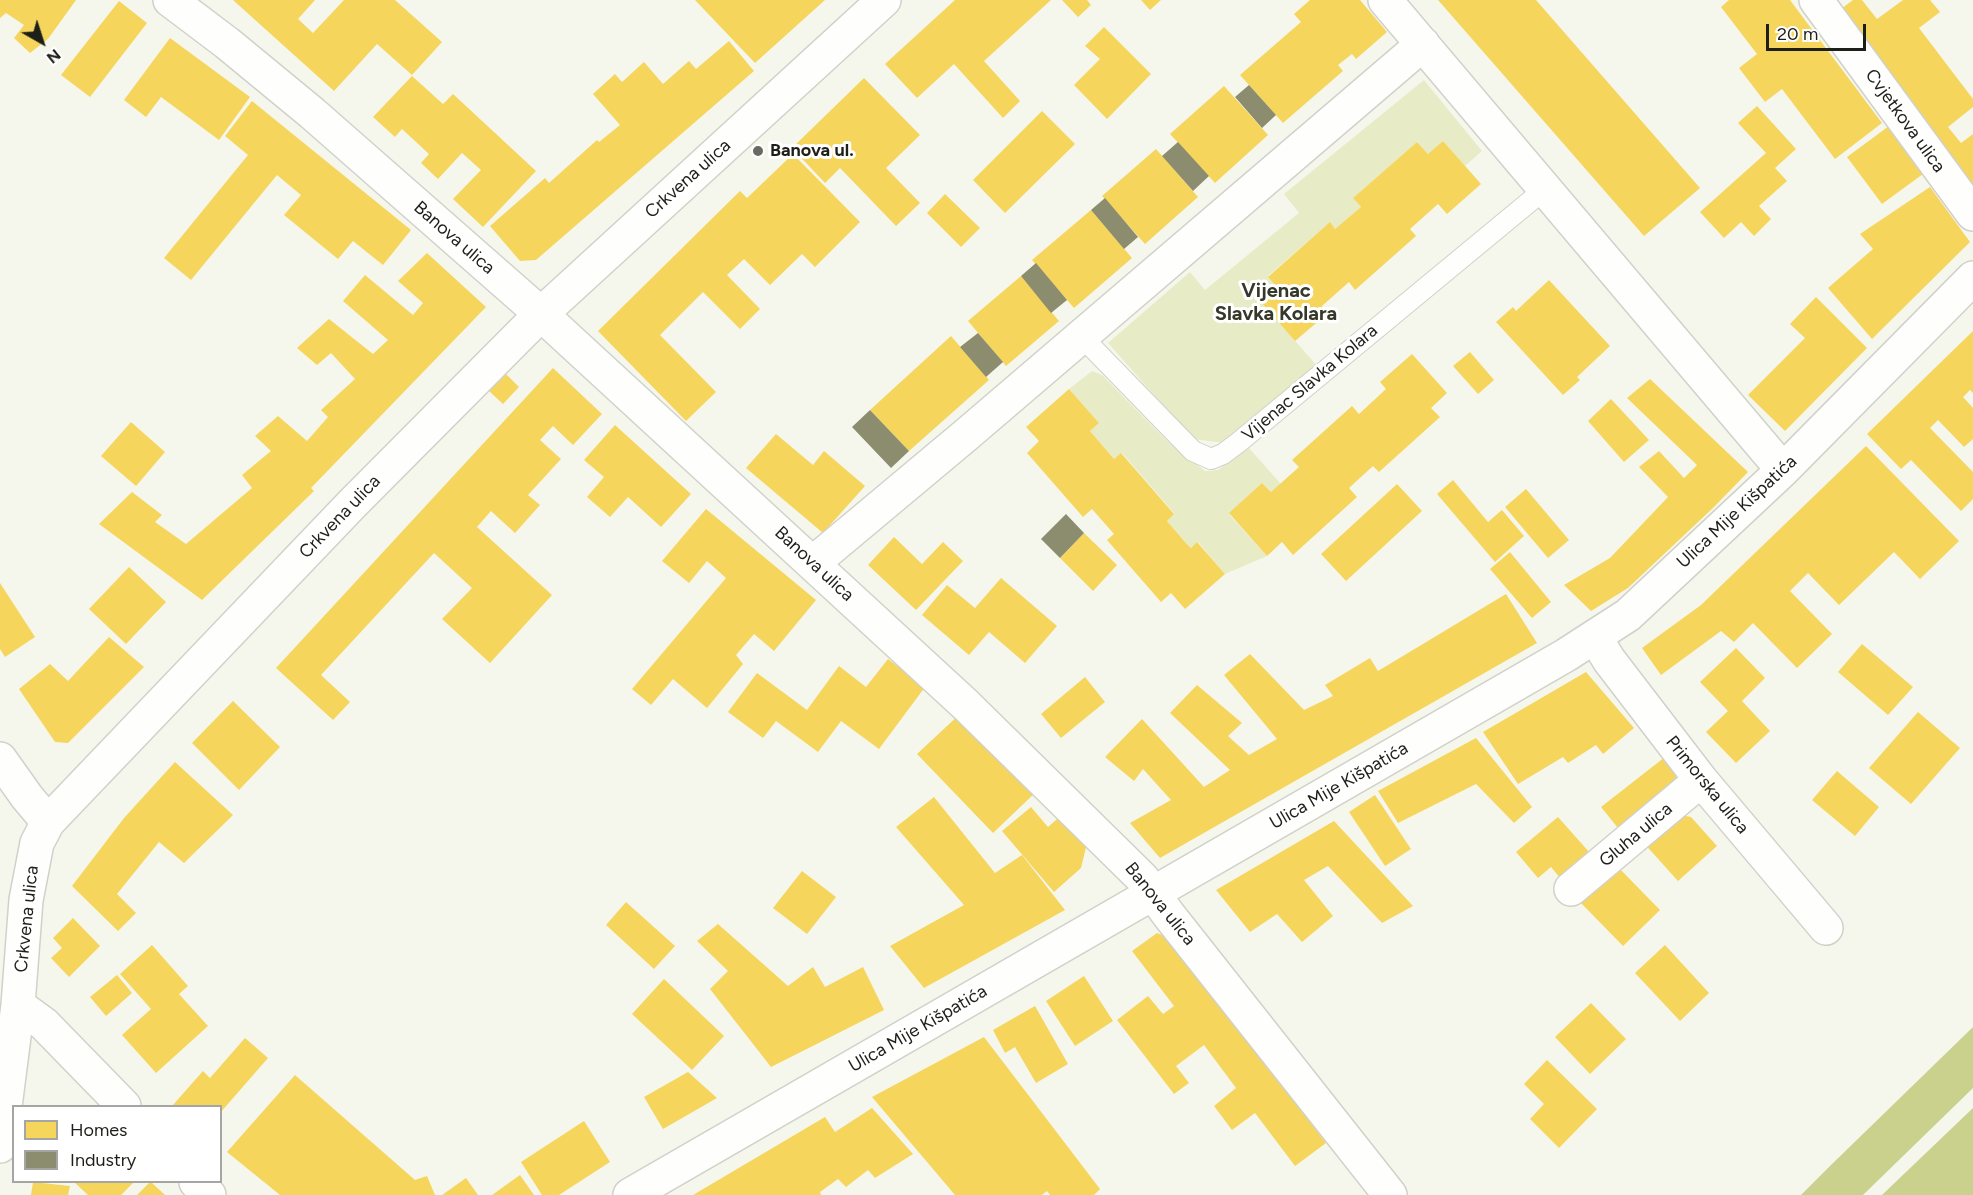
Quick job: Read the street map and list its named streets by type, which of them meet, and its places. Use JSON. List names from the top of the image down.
{
  "streets": {
    "street": [
      "Cvjetkova ulica",
      "Crkvena ulica",
      "Banova ulica",
      "Ulica Mije Kišpatića",
      "Primorska ulica",
      "Gluha ulica"
    ],
    "lane": ["Vijenac Slavka Kolara"]
  },
  "crossings": [
    ["Crkvena ulica", "Banova ulica"],
    ["Banova ulica", "Ulica Mije Kišpatića"],
    ["Ulica Mije Kišpatića", "Primorska ulica"],
    ["Primorska ulica", "Gluha ulica"]
  ],
  "districts": ["Vijenac Slavka Kolara"],
  "places": ["Banova ul."],
  "legend": ["Homes", "Industry"],
  "scale_bar": "20 m",
  "north": "bottom right"
}
